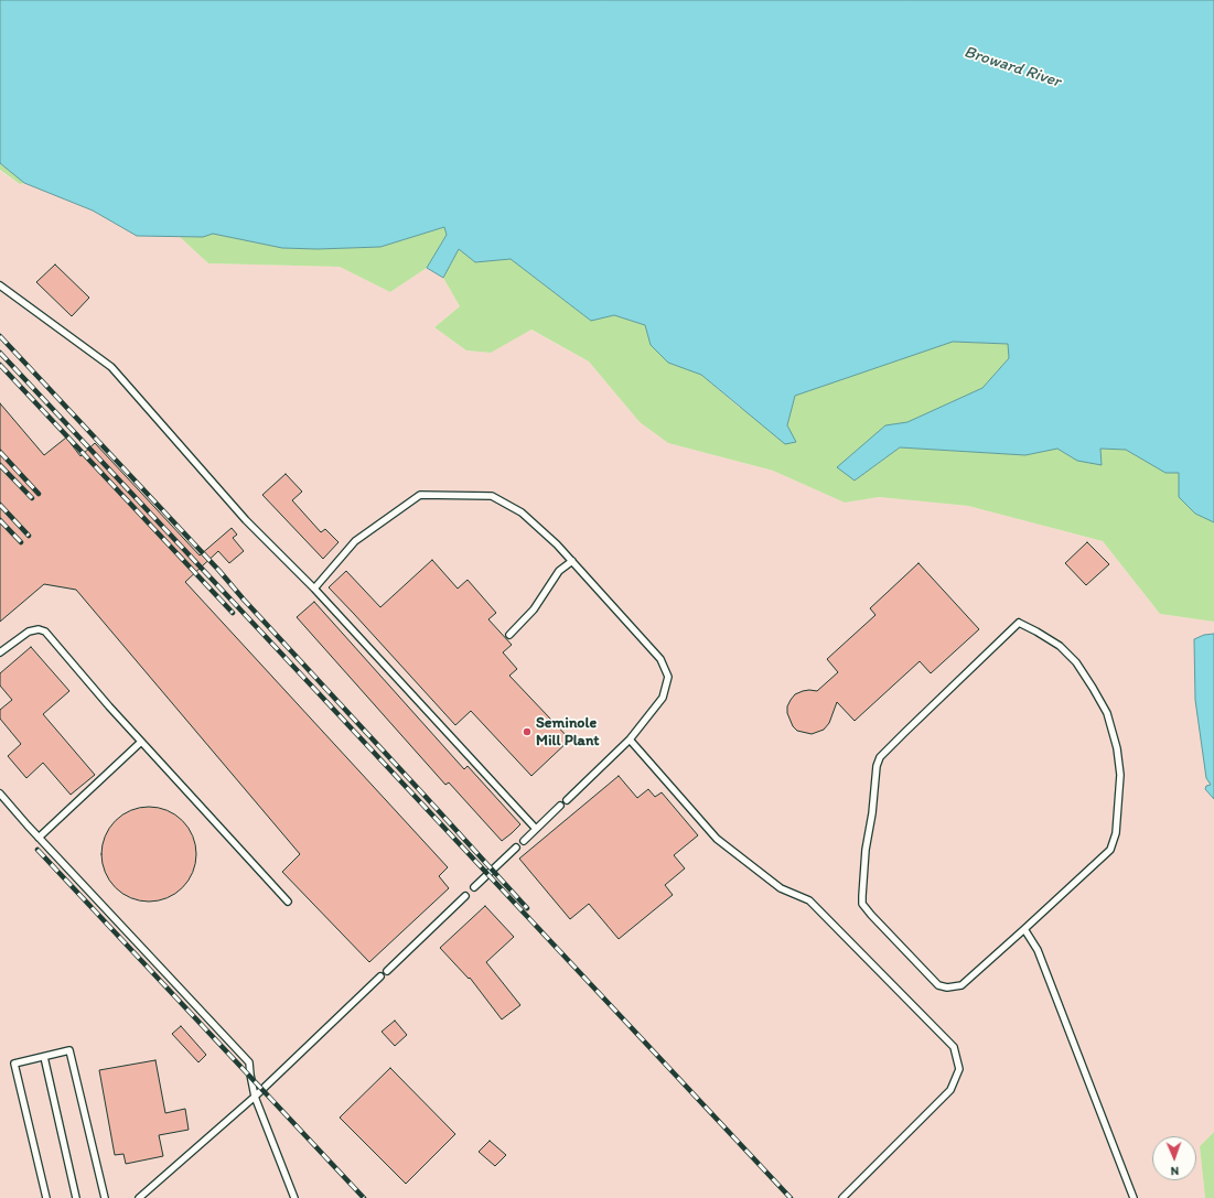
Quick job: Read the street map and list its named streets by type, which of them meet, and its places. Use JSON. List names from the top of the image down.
{
  "water": ["Broward River"],
  "places": ["Seminole Mill Plant"],
  "north": "bottom"
}
